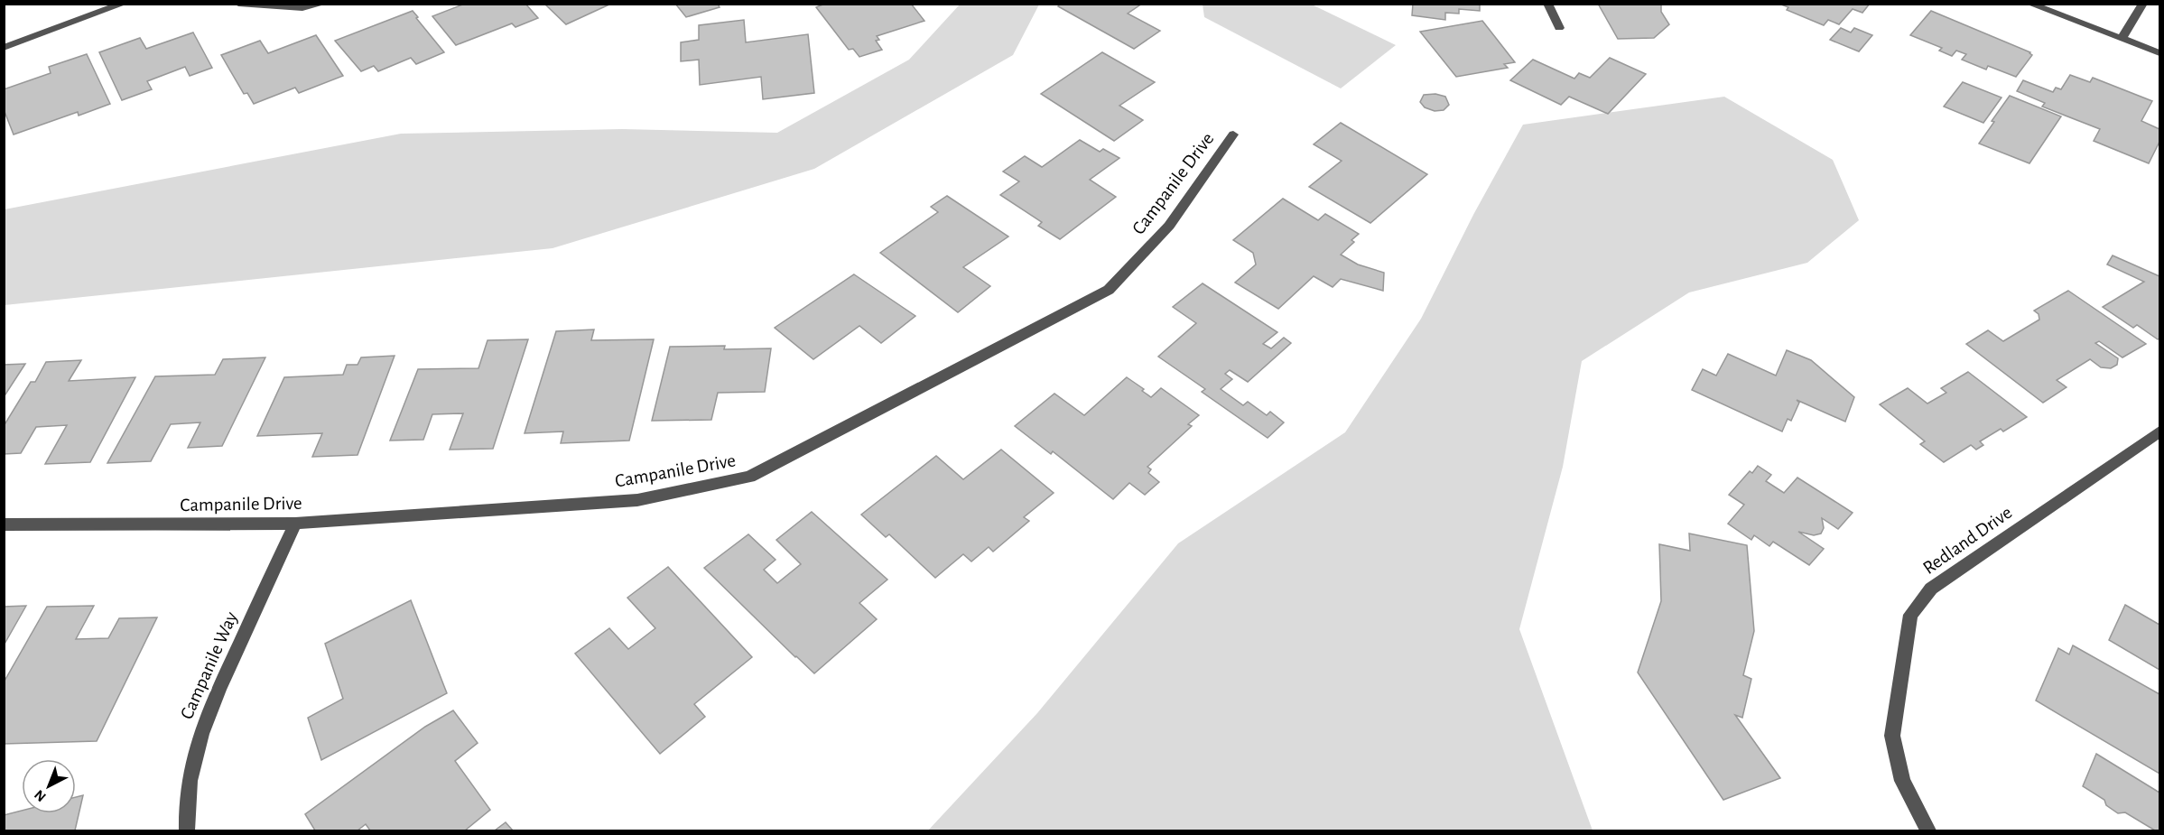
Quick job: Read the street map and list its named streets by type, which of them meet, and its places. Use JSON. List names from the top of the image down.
{
  "streets": {
    "street": ["Campanile Drive", "Redland Drive", "Campanile Way"]
  },
  "crossings": [
    ["Campanile Drive", "Campanile Way"]
  ],
  "north": "bottom left"
}
